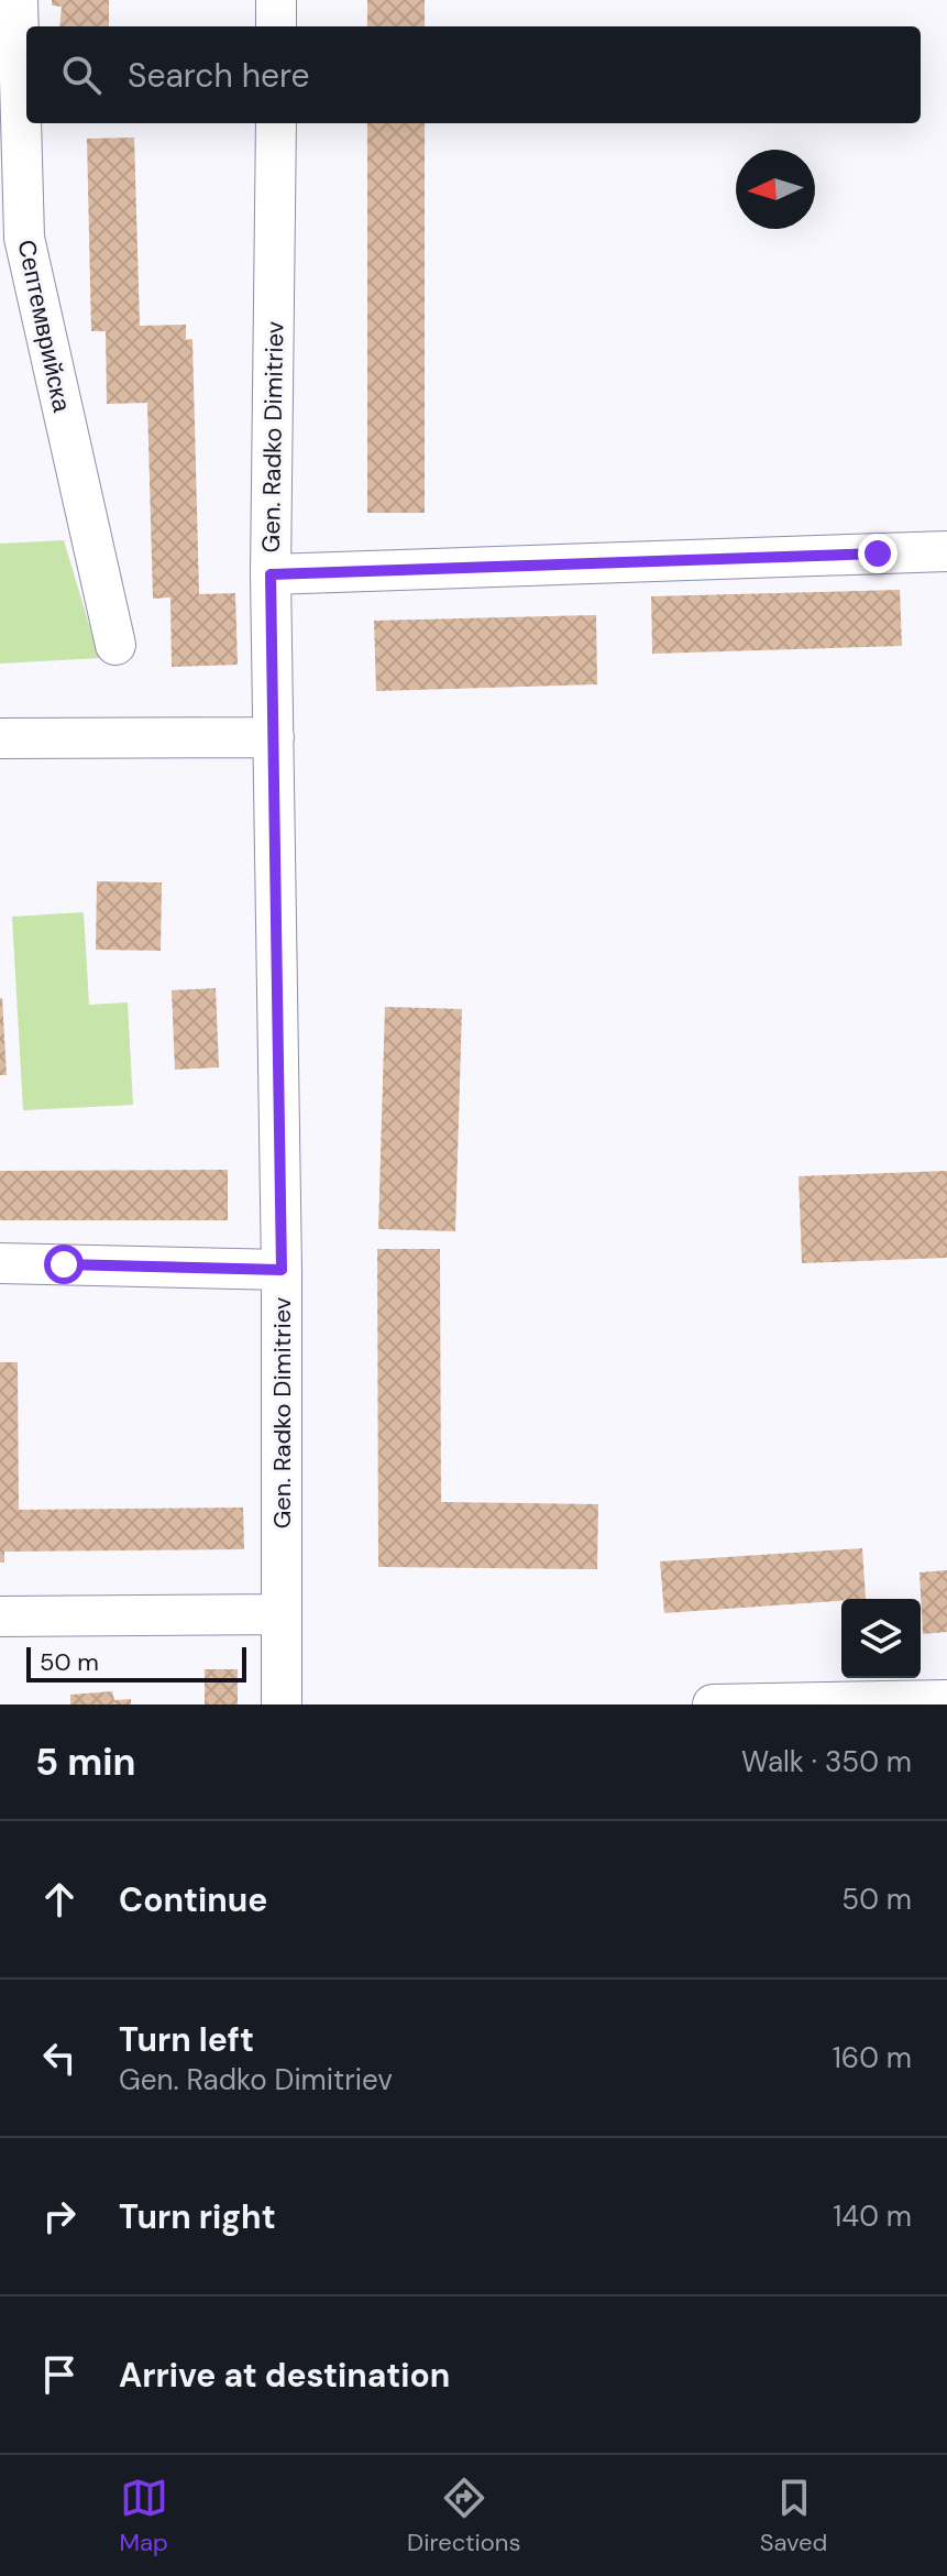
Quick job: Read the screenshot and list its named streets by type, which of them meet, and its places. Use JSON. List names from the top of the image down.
{
  "streets": {
    "street": ["Септемврийска", "Gen. Radko Dimitriev"]
  },
  "scale_bar": "50 m",
  "north": "left",
  "page": {
    "search": "Search here",
    "scale": "50 m",
    "heading": ["5 min", "Walk · 350 m"],
    "list": [
      ["Continue", "50 m"],
      ["Turn left", "Gen. Radko Dimitriev", "160 m"],
      ["Turn right", "140 m"],
      "Arrive at destination"
    ],
    "nav": ["Map", "Directions", "Saved"]
  }
}
